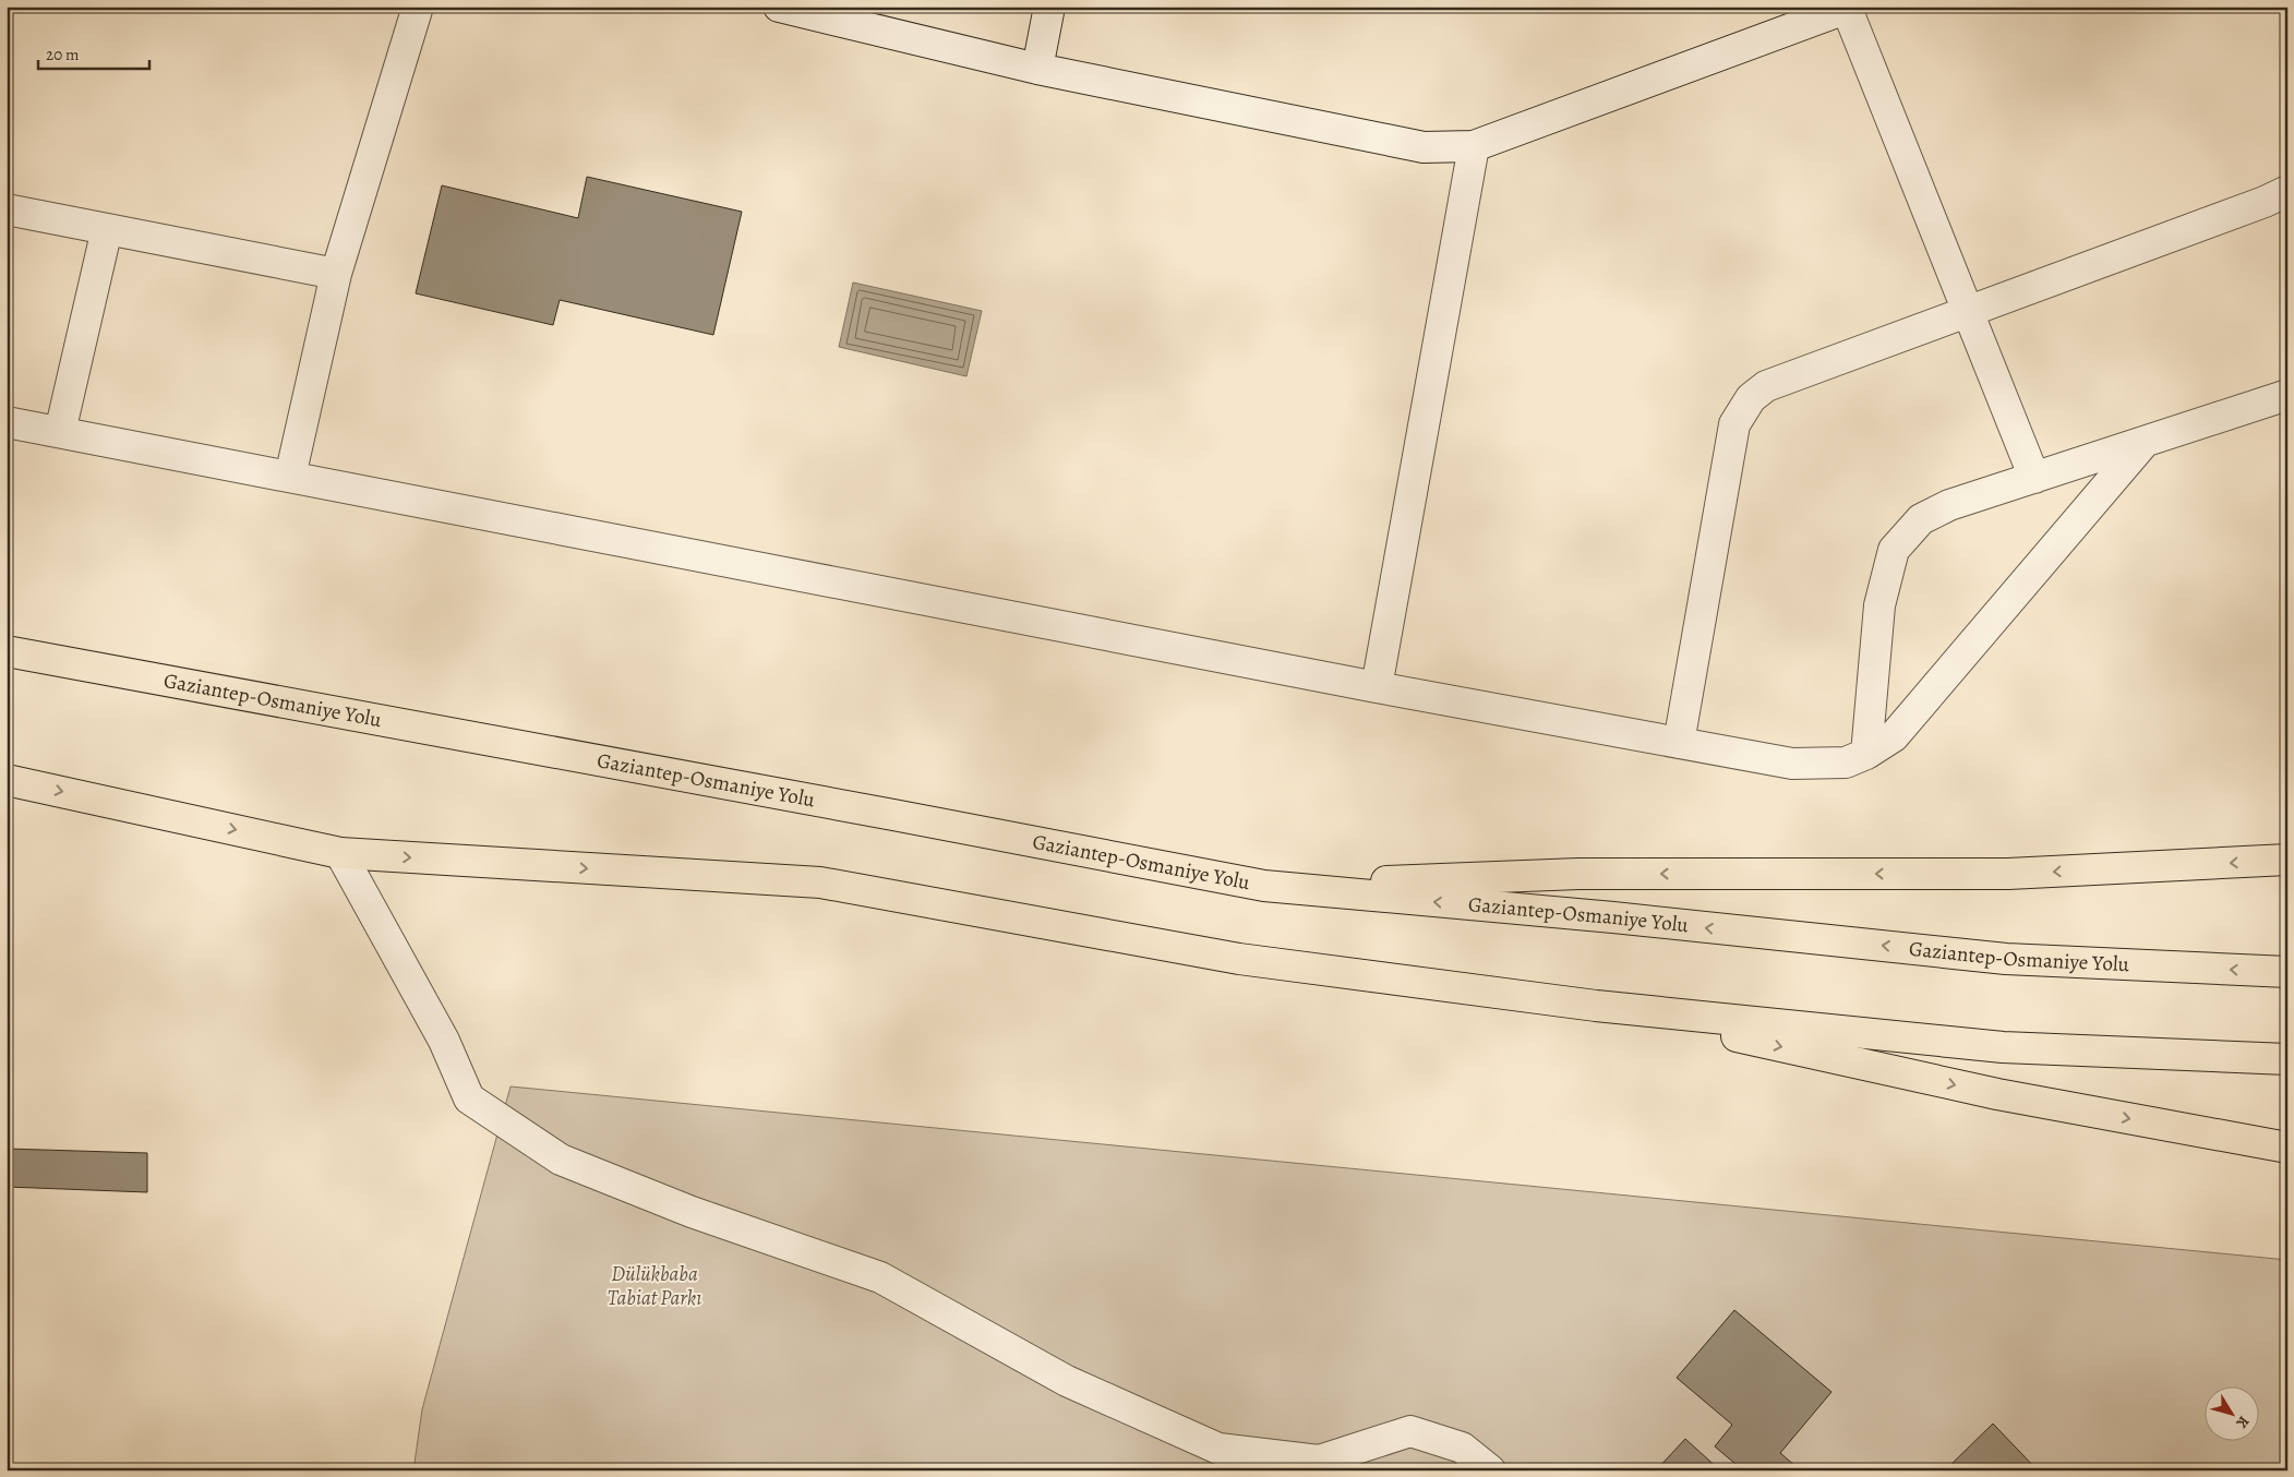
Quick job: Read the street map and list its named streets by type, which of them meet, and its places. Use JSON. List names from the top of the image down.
{
  "streets": {
    "highway": ["Gaziantep-Osmaniye Yolu"]
  },
  "parks": ["Dülükbaba Tabiat Parkı"],
  "scale_bar": "20 m",
  "north": "bottom right"
}
